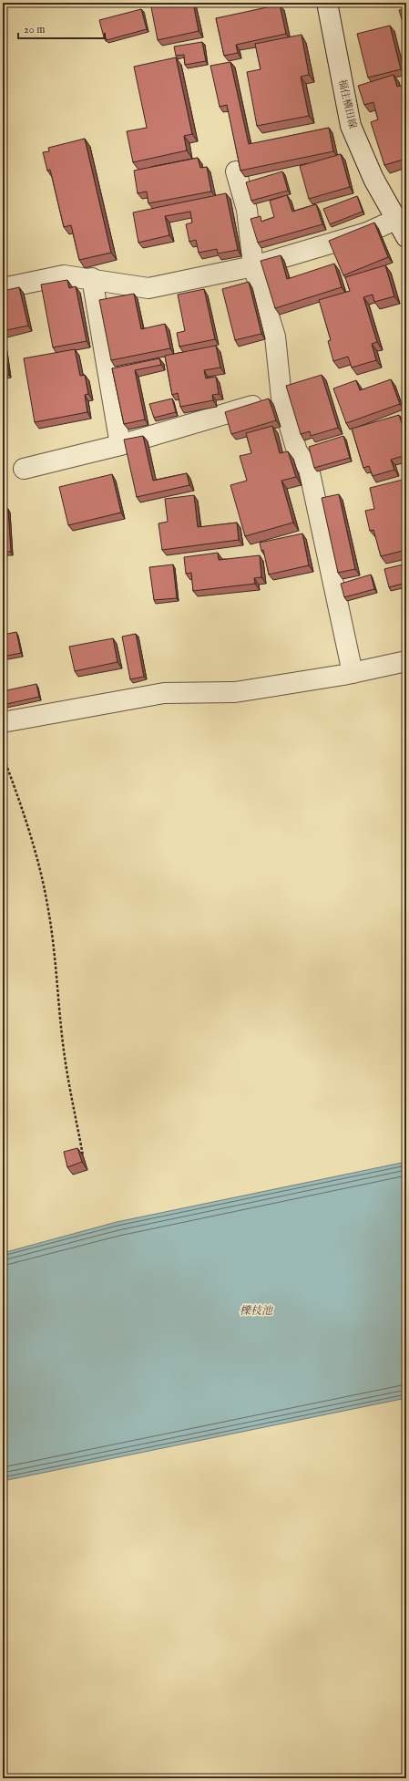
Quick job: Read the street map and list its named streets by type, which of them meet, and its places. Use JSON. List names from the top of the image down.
{
  "streets": {
    "street": ["福住横田線"]
  },
  "water": ["櫟枝池"],
  "scale_bar": "20 m"
}
